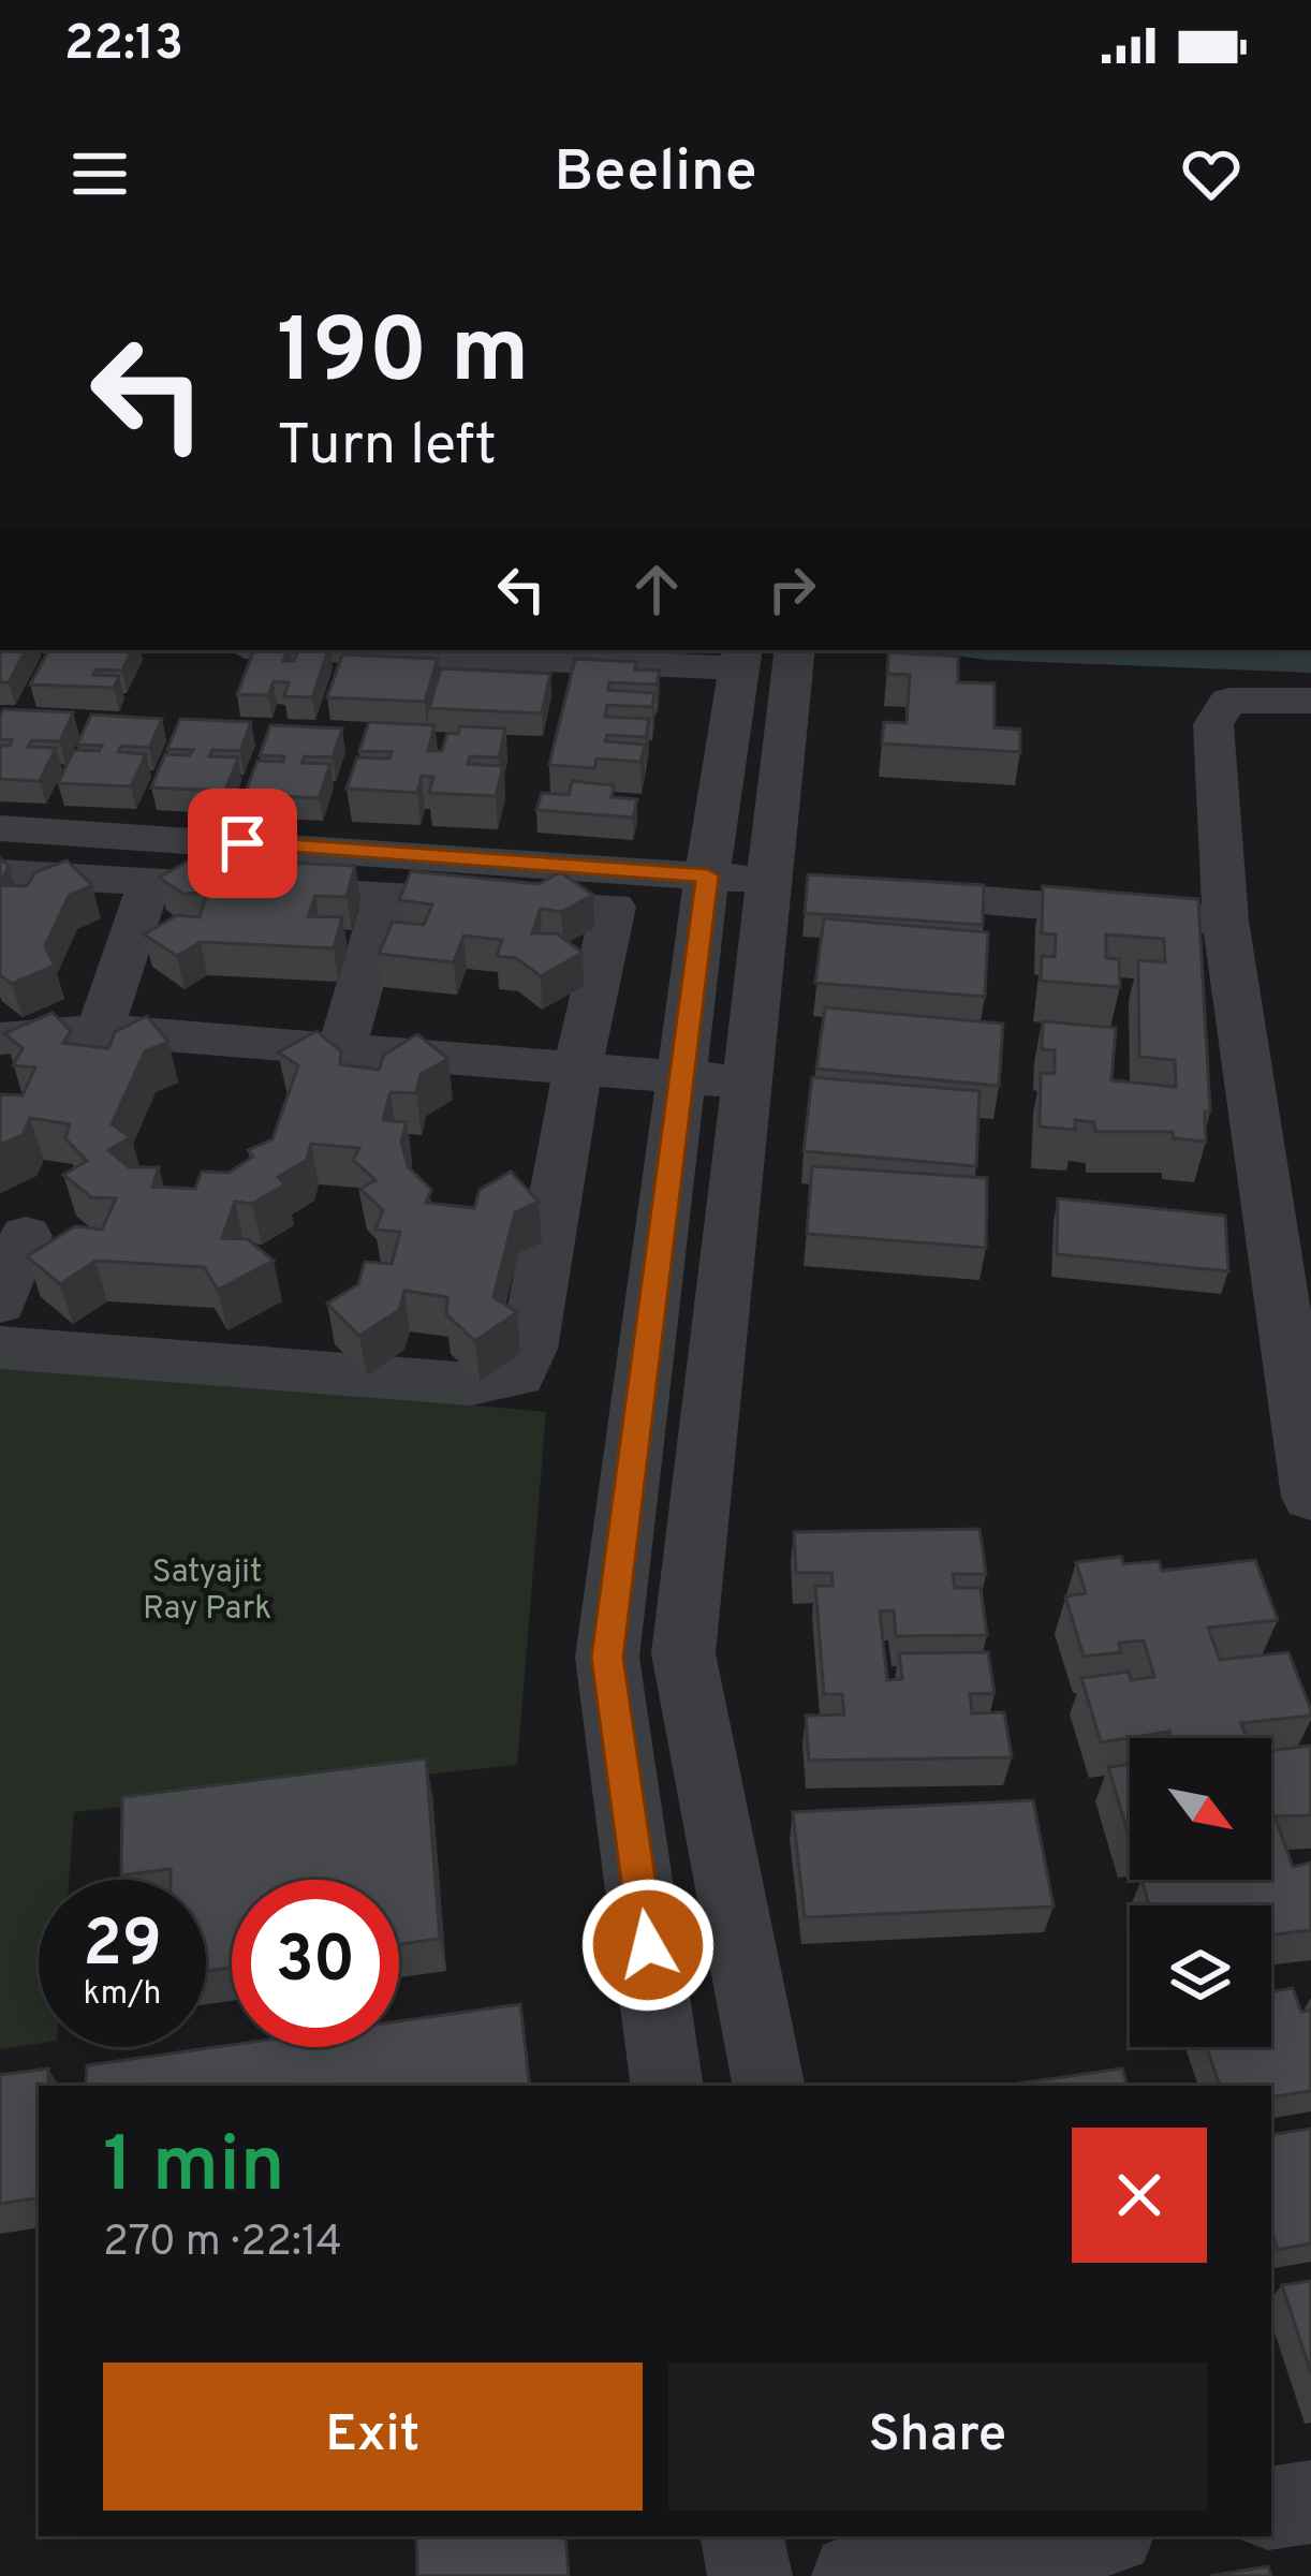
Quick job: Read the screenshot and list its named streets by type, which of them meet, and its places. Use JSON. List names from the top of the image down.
{
  "parks": ["Satyajit Ray Park"],
  "north": "bottom right",
  "page": {
    "status": "22:13",
    "header": "Beeline",
    "turn": ["190 m", "Turn left"],
    "speed": "29 km/h",
    "limit": "30",
    "heading": ["1 min", "270 m · 22:14"],
    "buttons": ["Exit", "Share"]
  }
}
